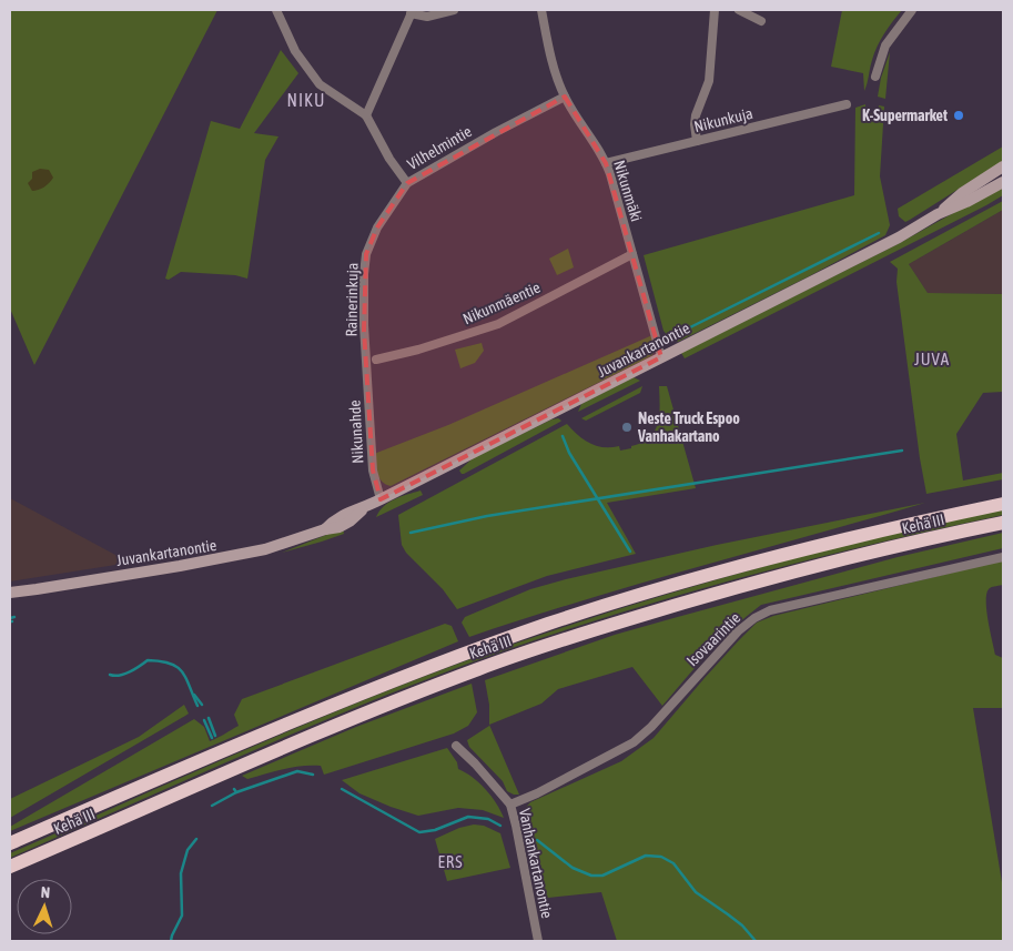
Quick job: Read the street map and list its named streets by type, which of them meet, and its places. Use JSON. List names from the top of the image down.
{
  "streets": {
    "highway": ["Kehä III"],
    "main road": ["Juvankartanontie"],
    "street": [
      "Nikunkuja",
      "Vilhelmintie",
      "Nikunmäki",
      "Rainerinkuja",
      "Nikunmäentie",
      "Nikunahde",
      "Isovaarintie",
      "Vanhankartanontie"
    ]
  },
  "crossings": [
    ["Nikunkuja", "Nikunmäki"],
    ["Vilhelmintie", "Nikunmäki"],
    ["Vilhelmintie", "Rainerinkuja"],
    ["Nikunmäki", "Nikunmäentie"],
    ["Nikunmäki", "Juvankartanontie"],
    ["Rainerinkuja", "Nikunmäentie"],
    ["Rainerinkuja", "Nikunahde"],
    ["Nikunmäentie", "Nikunahde"],
    ["Juvankartanontie", "Nikunahde"],
    ["Isovaarintie", "Vanhankartanontie"]
  ],
  "districts": ["NIKU", "JUVA", "ERS"],
  "places": ["K-Supermarket", "Neste Truck Espoo Vanhakartano"],
  "north": "top"
}
